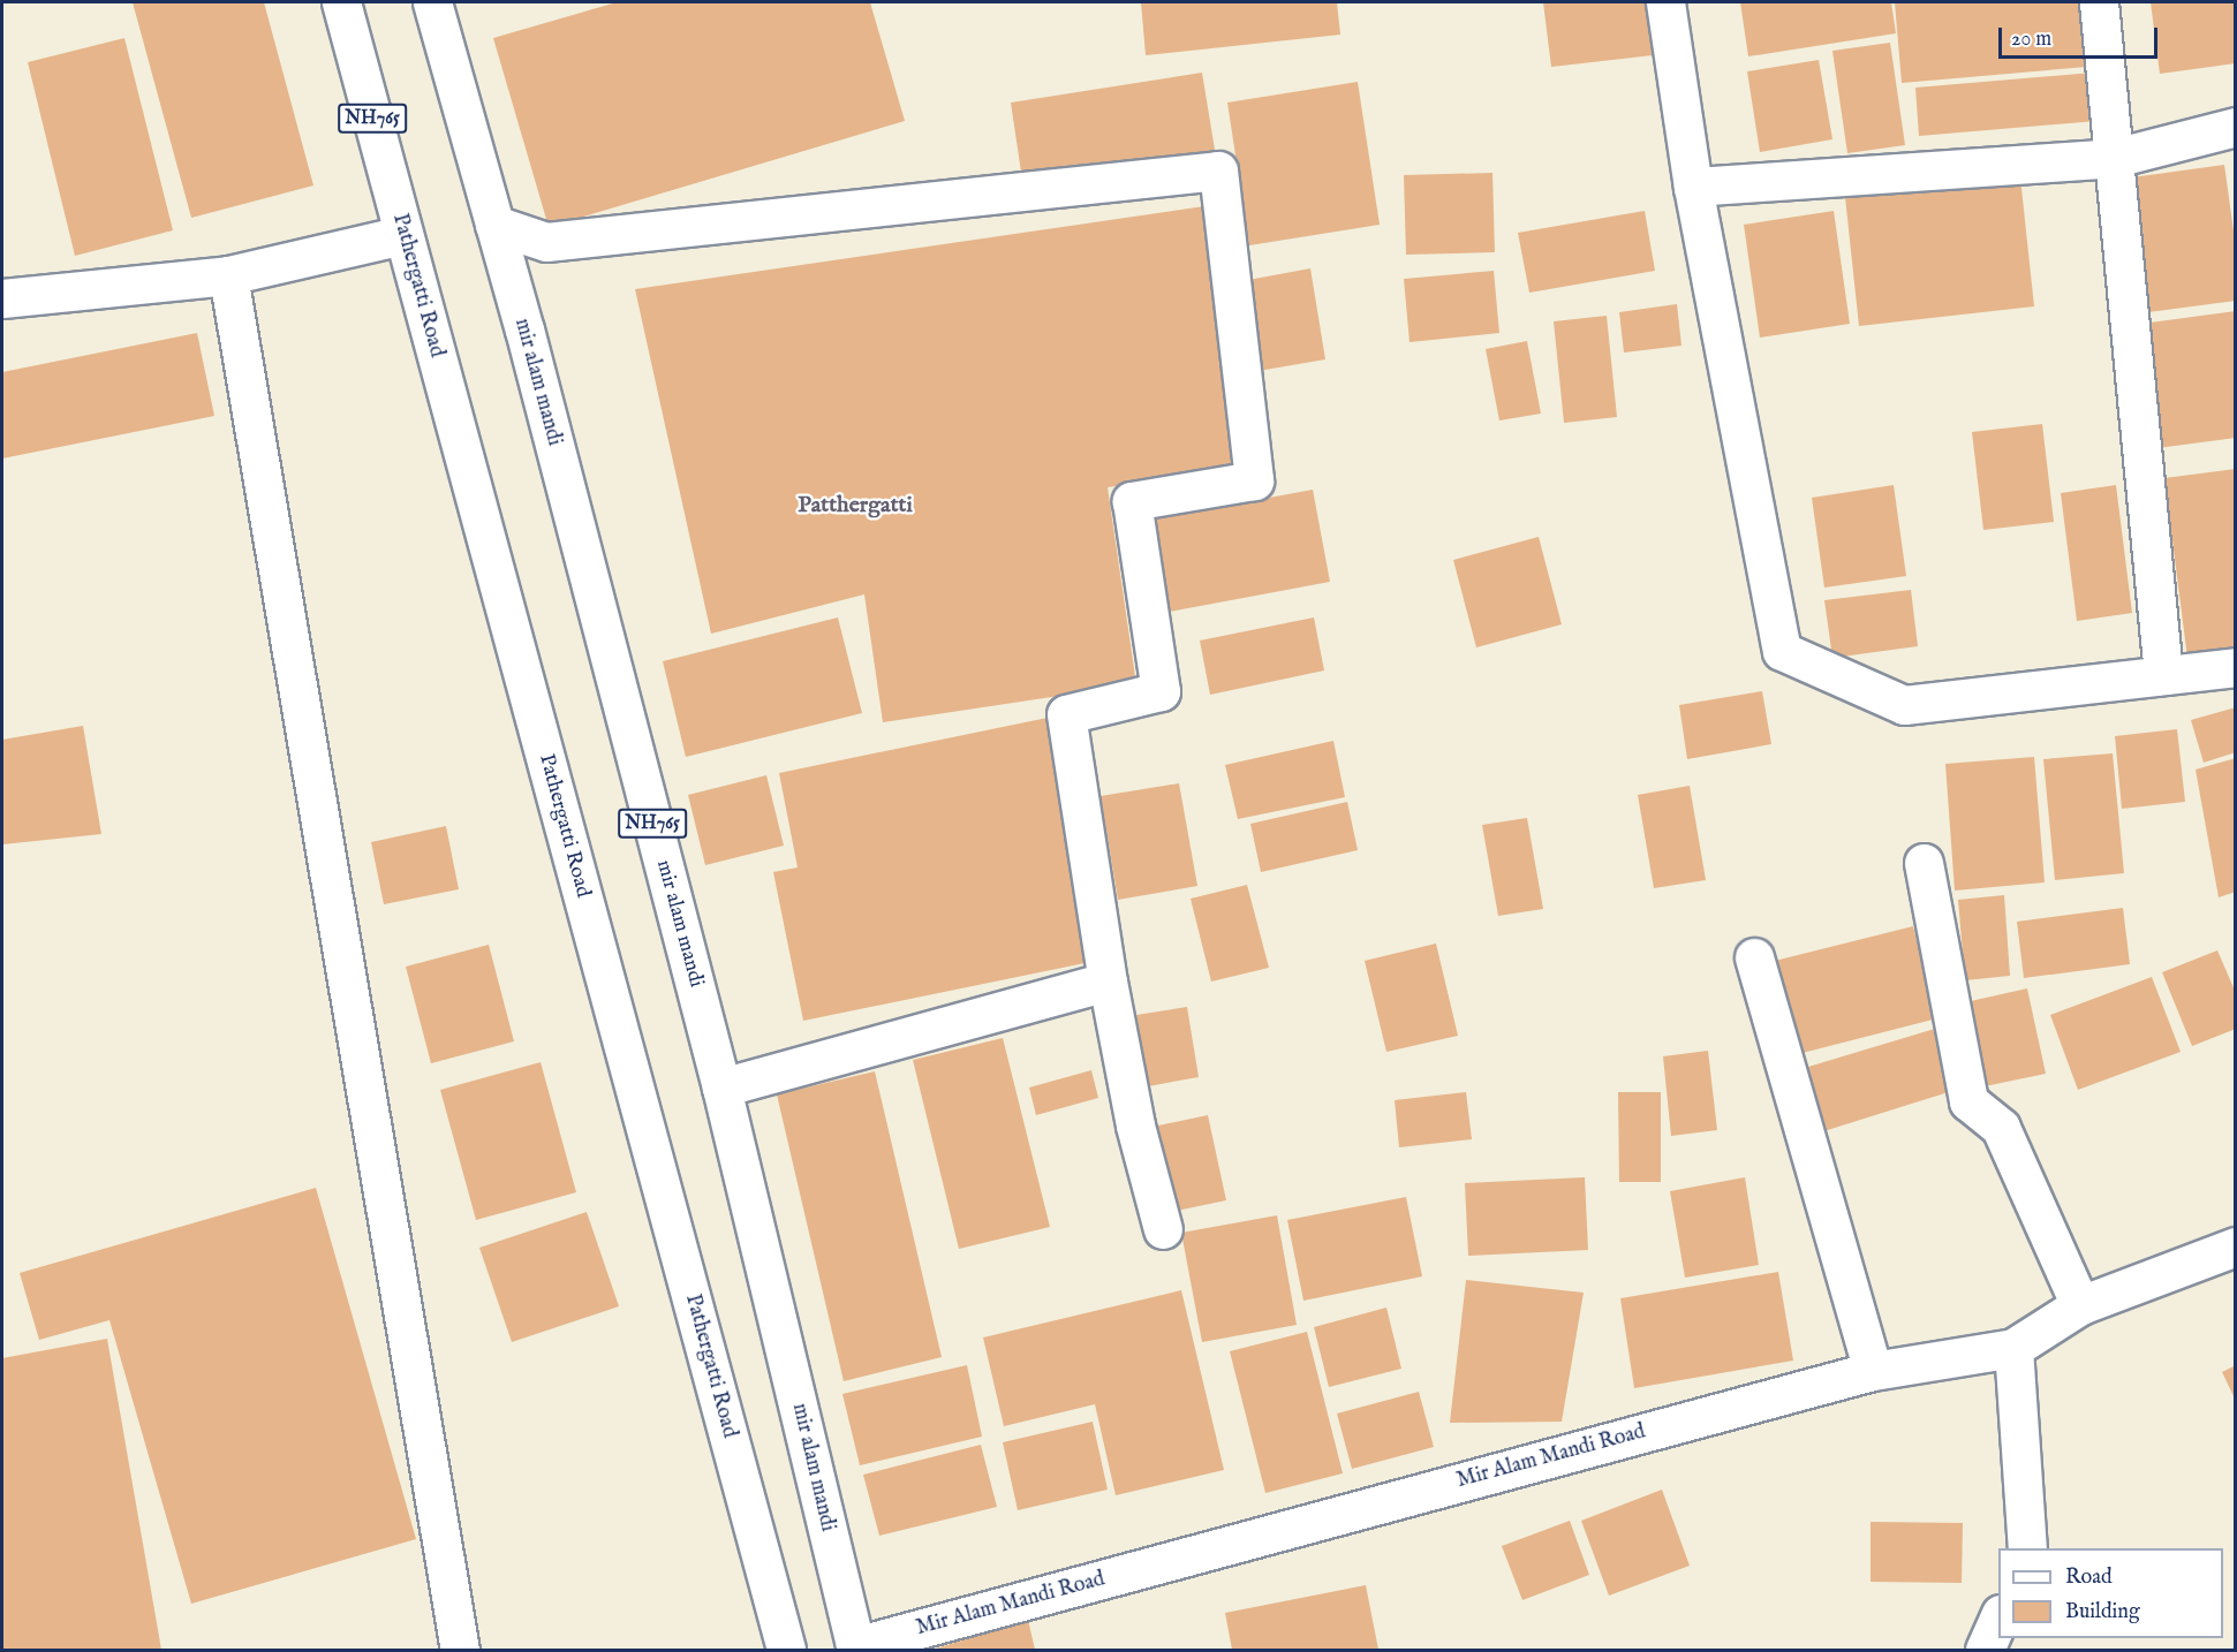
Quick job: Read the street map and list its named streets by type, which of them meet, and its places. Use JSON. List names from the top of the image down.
{
  "streets": {
    "main road": [
      "NH765",
      "Pathergatti Road",
      "mir alam mandi",
      "Mir Alam Mandi Road"
    ]
  },
  "crossings": [
    ["mir alam mandi", "Mir Alam Mandi Road"]
  ],
  "districts": ["Patthergatti"],
  "legend": ["Road", "Building"],
  "scale_bar": "20 m"
}
